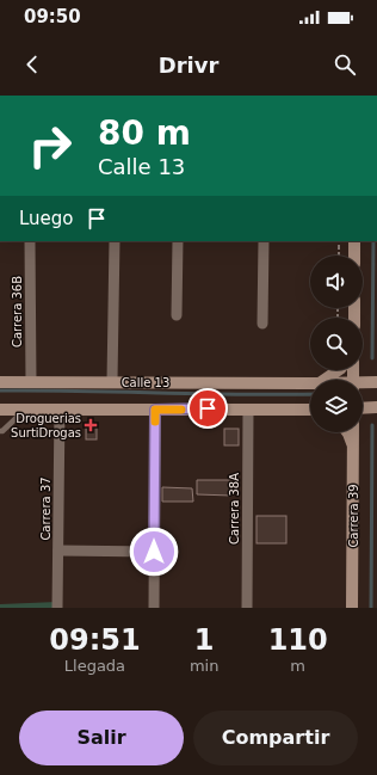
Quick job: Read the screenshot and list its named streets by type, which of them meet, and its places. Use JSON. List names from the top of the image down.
{
  "streets": {
    "main road": ["Calle 13", "Carrera 39"],
    "street": ["Carrera 36B", "Carrera 37", "Carrera 38A"]
  },
  "crossings": [
    ["Carrera 36B", "Calle 13"]
  ],
  "places": {
    "health": ["Droguerias SurtiDrogas"]
  },
  "page": {
    "status": "09:50",
    "header": "Drivr",
    "turn": ["80 m", "Calle 13"],
    "then": "Luego",
    "eta": [
      "09:51",
      "Llegada",
      "1",
      "min",
      "110",
      "m"
    ],
    "buttons": ["Salir", "Compartir"]
  }
}
